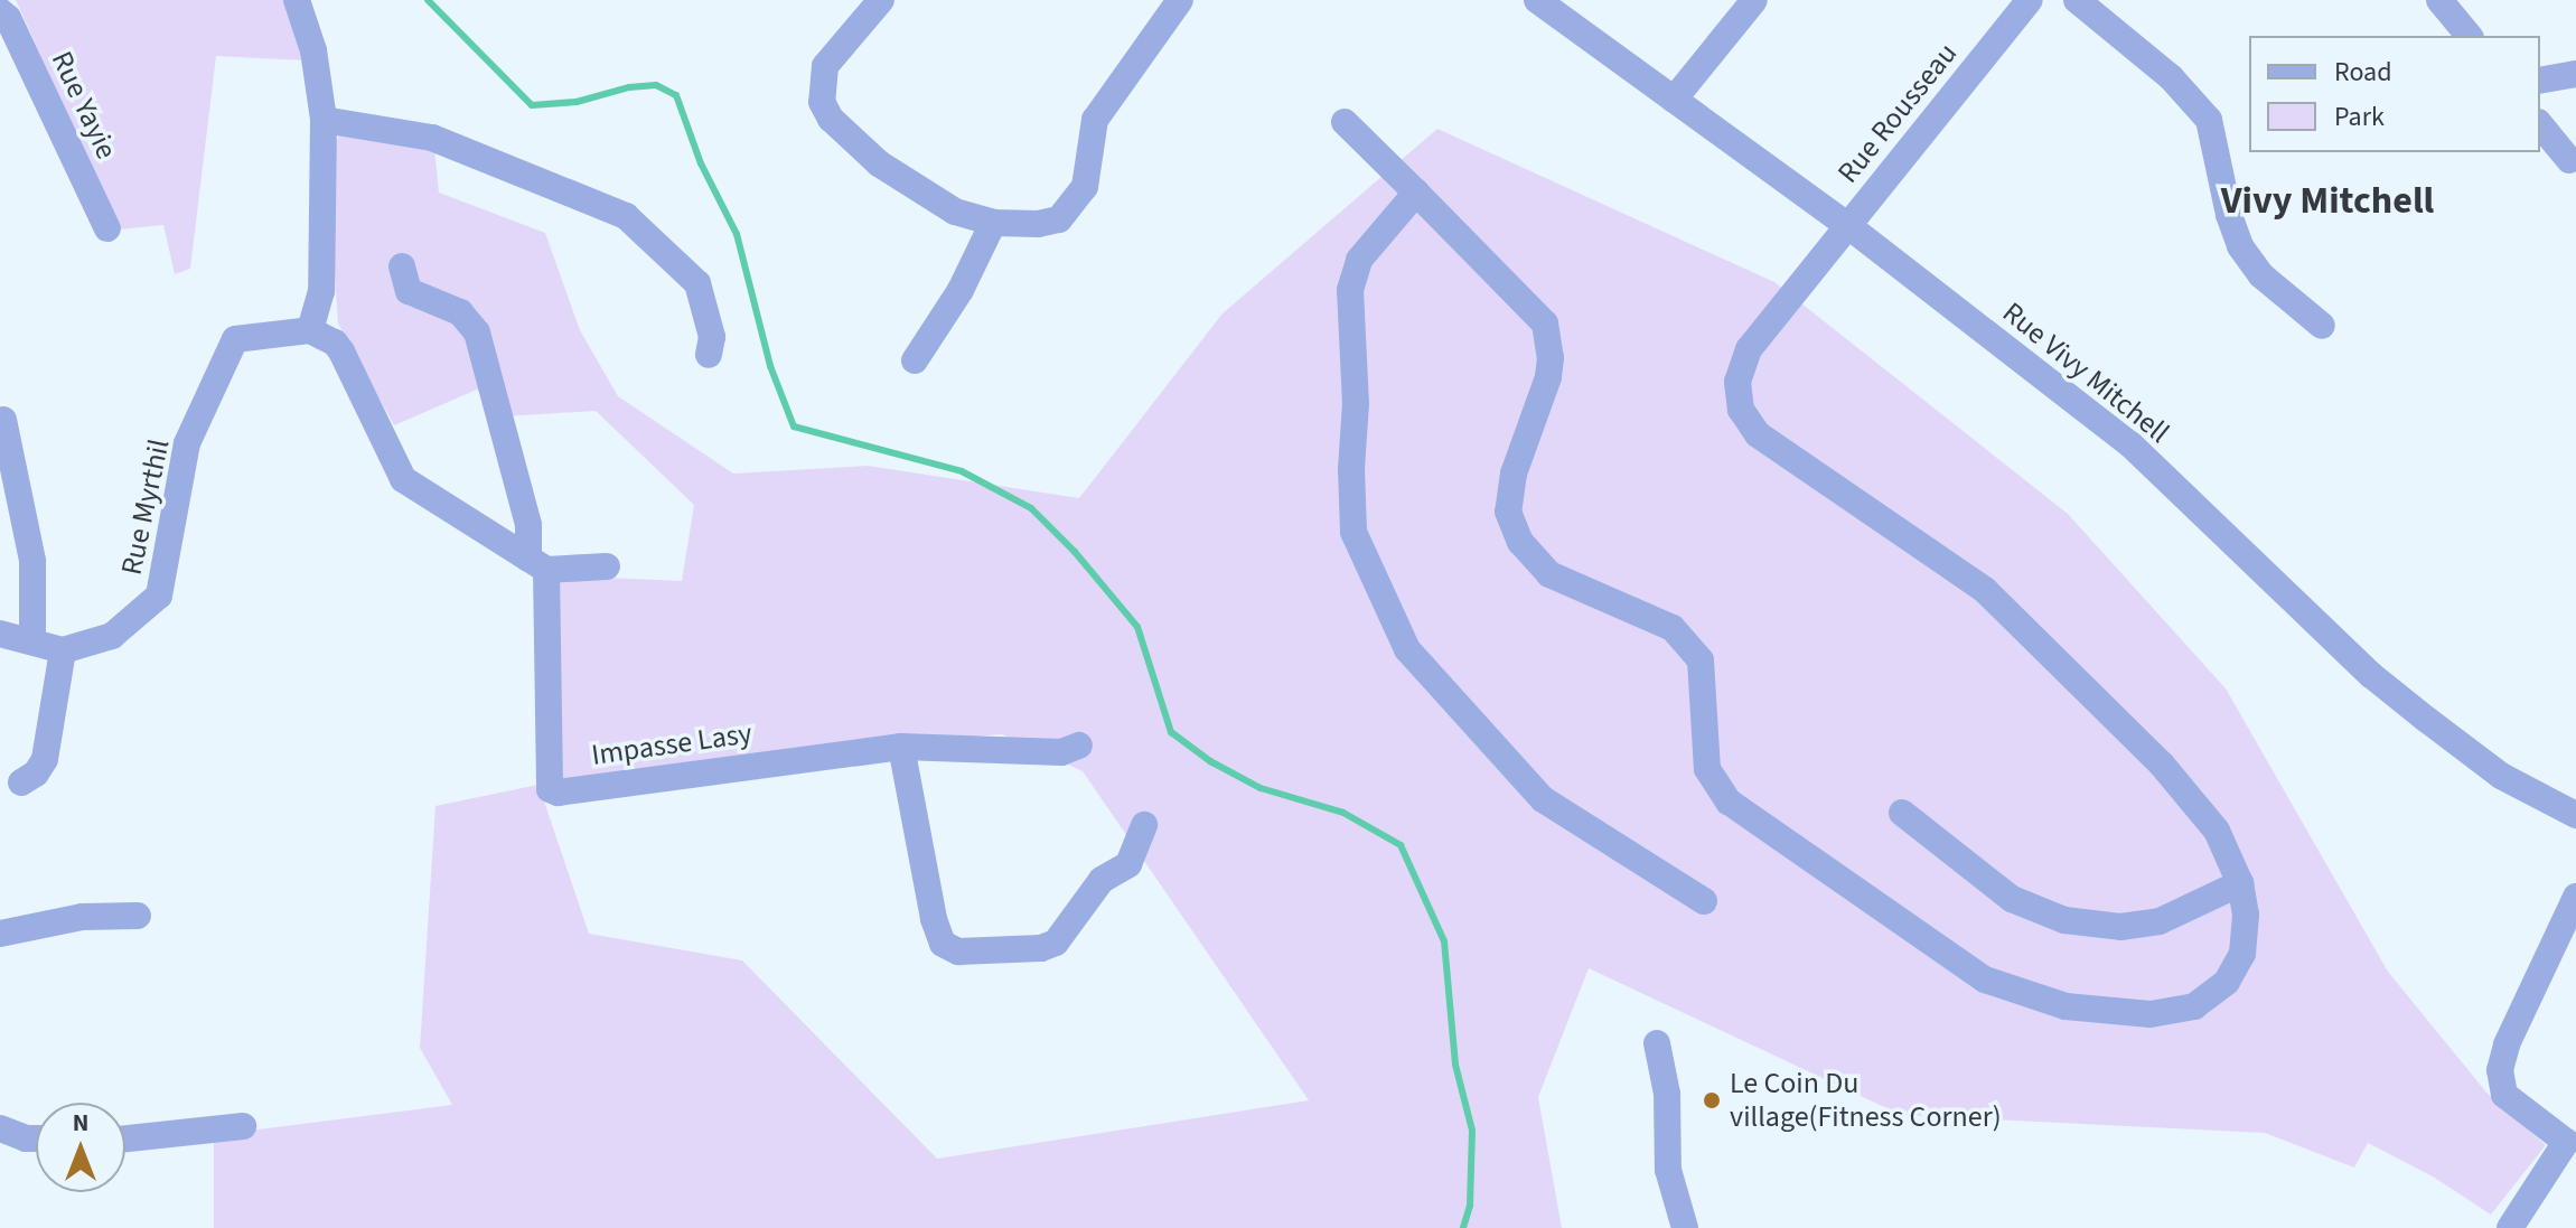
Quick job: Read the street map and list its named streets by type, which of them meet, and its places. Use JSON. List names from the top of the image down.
{
  "streets": {
    "street": [
      "Rue Yayie",
      "Rue Rousseau",
      "Rue Vivy Mitchell",
      "Rue Myrthil",
      "Impasse Lasy"
    ]
  },
  "crossings": [
    ["Rue Rousseau", "Rue Vivy Mitchell"]
  ],
  "districts": ["Vivy Mitchell"],
  "places": ["Le Coin Du village(Fitness Corner)"],
  "legend": ["Road", "Park"],
  "north": "top"
}
